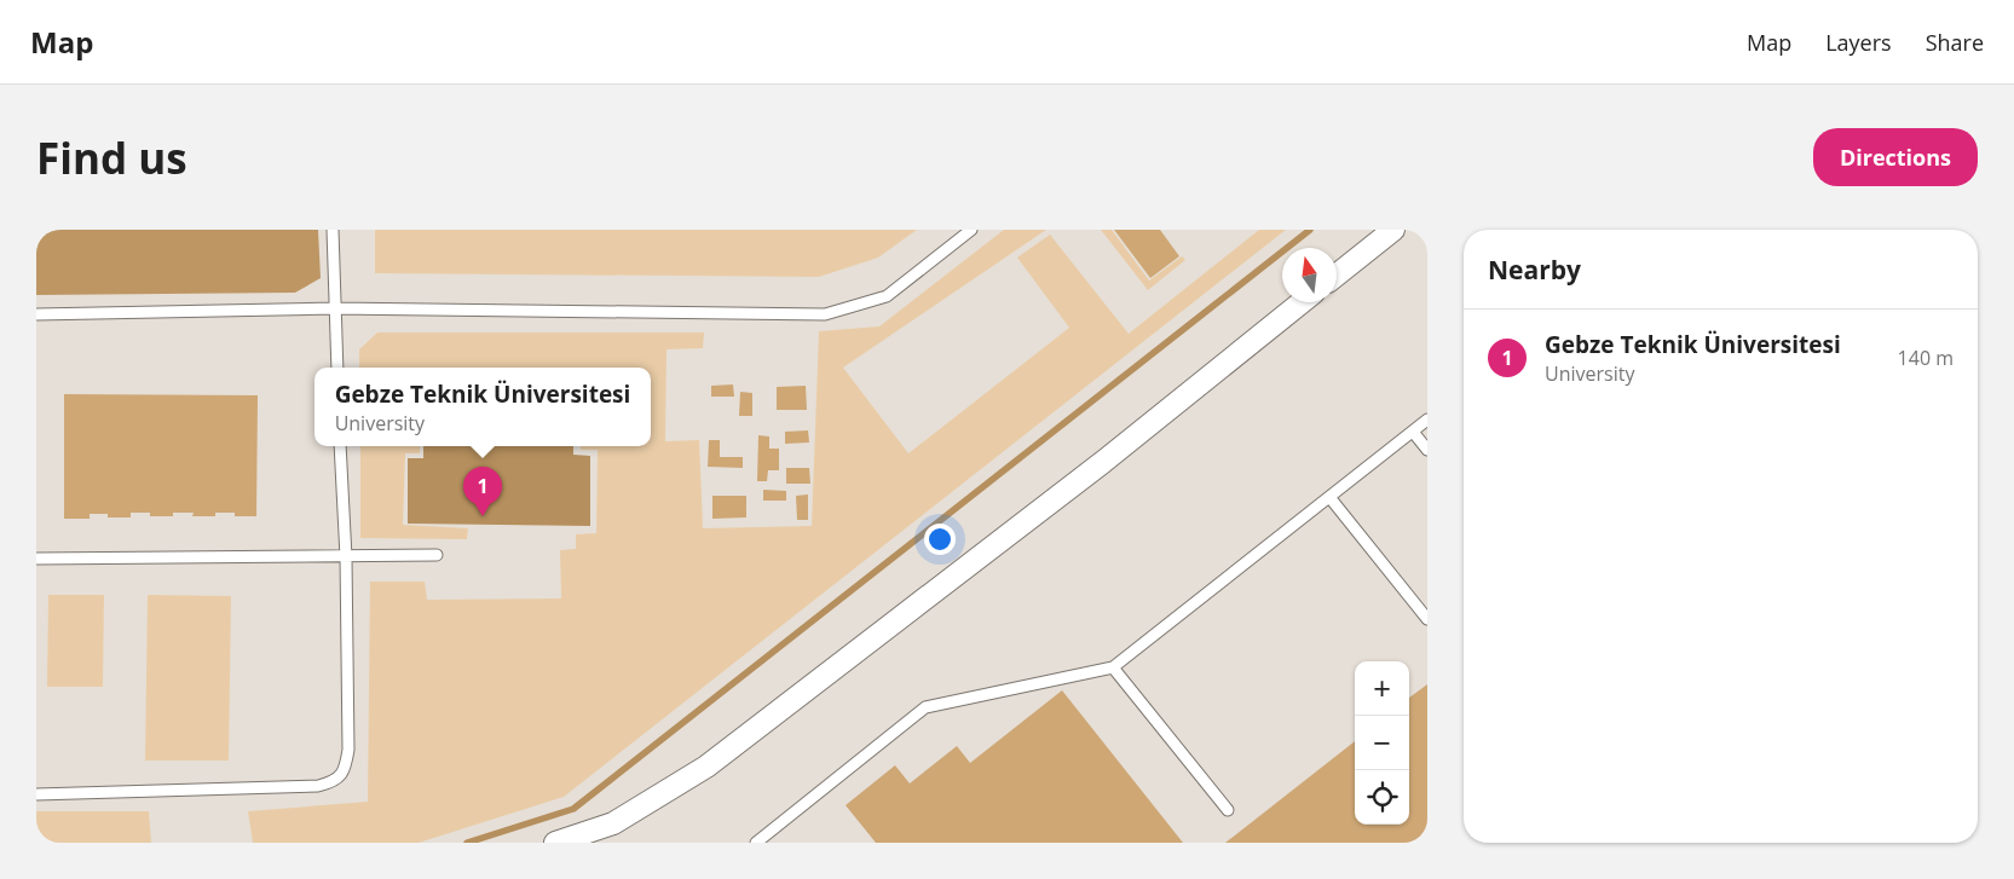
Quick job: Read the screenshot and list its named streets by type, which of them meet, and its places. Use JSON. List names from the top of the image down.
{
  "north": "top",
  "page": {
    "header": "Map",
    "nav": ["Map", "Layers", "Share"],
    "buttons": "Directions",
    "title": "Find us",
    "heading": "Nearby",
    "list": [
      {
        "mark": "1",
        "name": "Gebze Teknik Üniversitesi",
        "note": "University",
        "value": "140 m"
      }
    ],
    "popup": ["Gebze Teknik Üniversitesi", "University"],
    "pins": "1",
    "map_buttons": ["+", "−"]
  }
}
